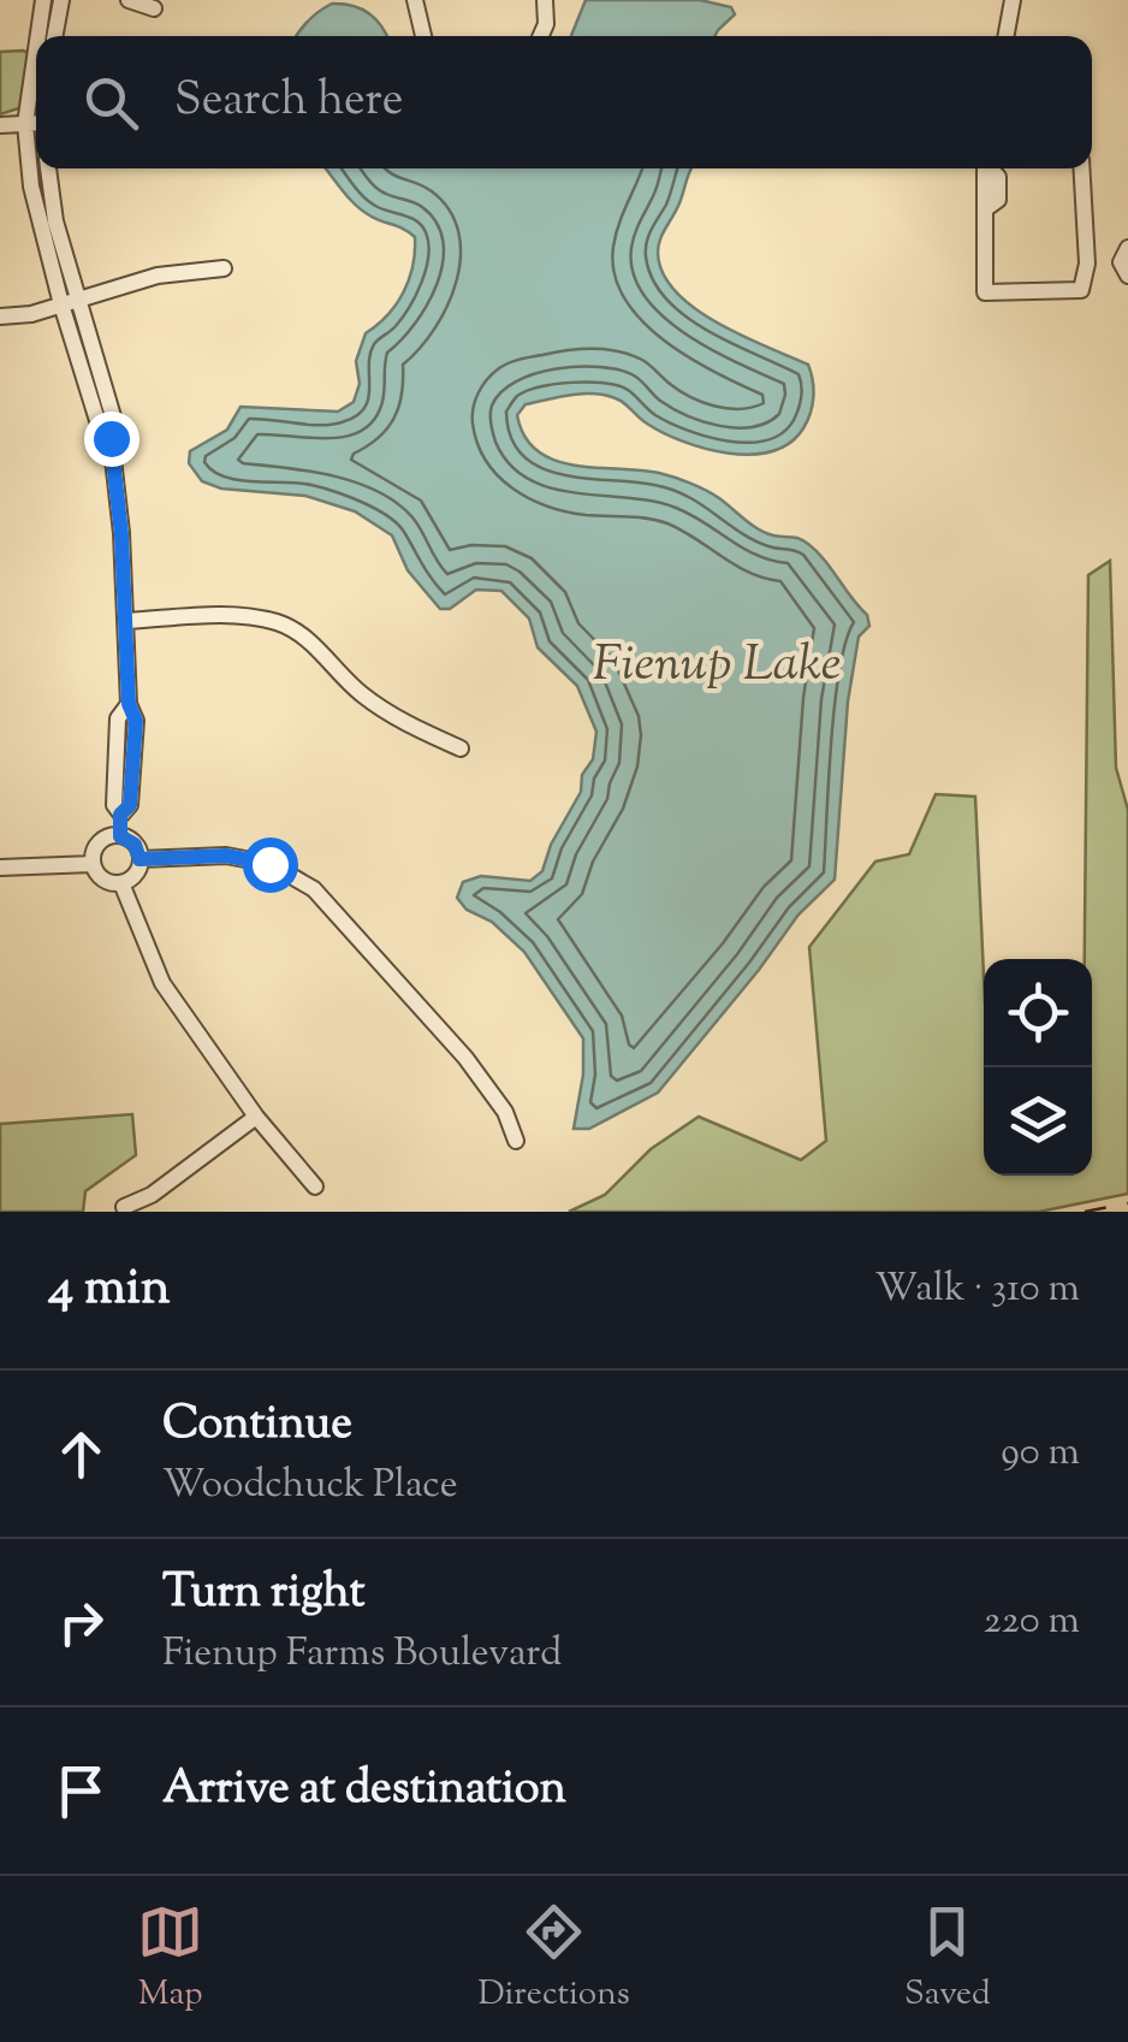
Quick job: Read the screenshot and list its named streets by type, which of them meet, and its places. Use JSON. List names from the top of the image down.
{
  "water": ["Fienup Lake"],
  "page": {
    "search": "Search here",
    "heading": ["4 min", "Walk · 310 m"],
    "list": [
      ["Continue", "Woodchuck Place", "90 m"],
      ["Turn right", "Fienup Farms Boulevard", "220 m"],
      "Arrive at destination"
    ],
    "nav": ["Map", "Directions", "Saved"]
  }
}
